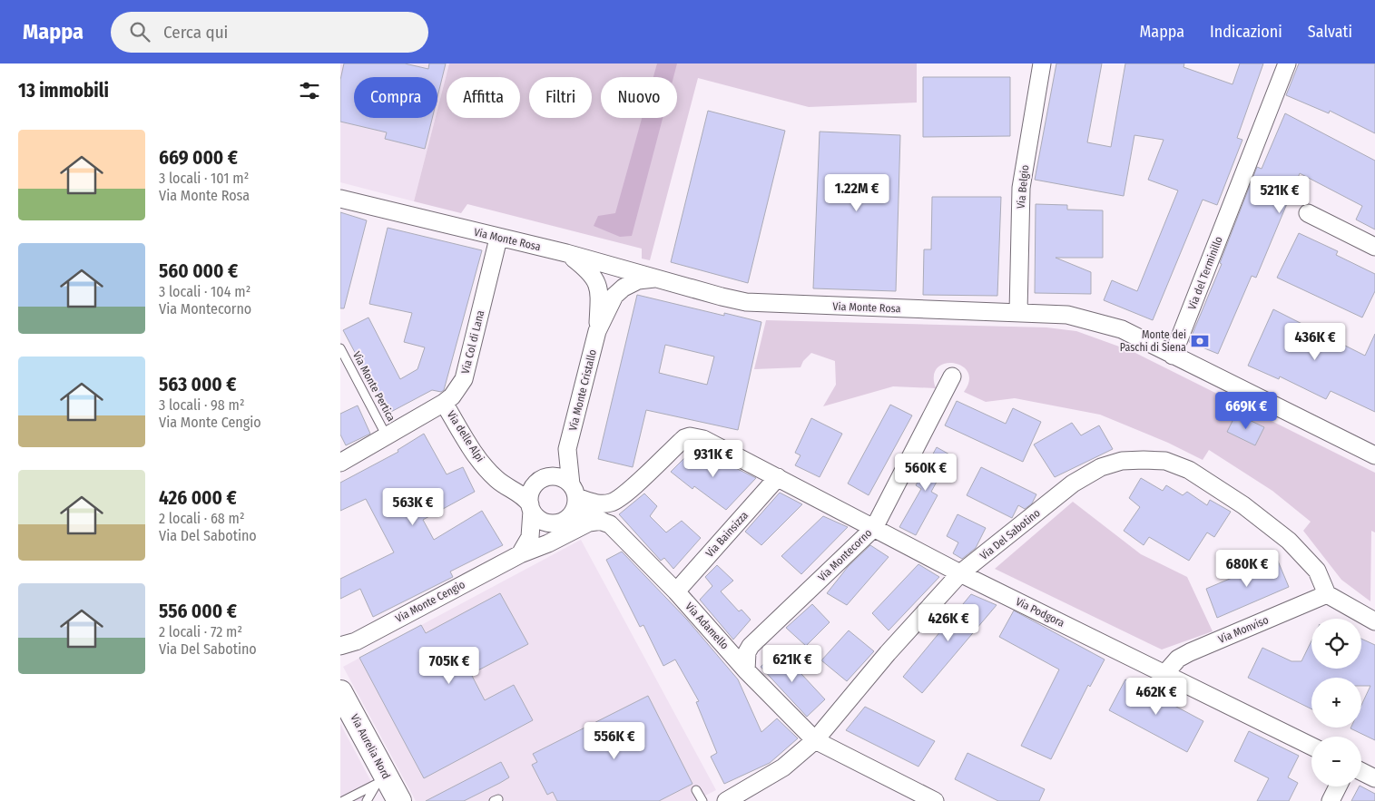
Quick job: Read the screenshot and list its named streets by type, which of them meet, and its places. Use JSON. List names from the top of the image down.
{
  "streets": {
    "main road": ["Via Aurelia Nord"],
    "street": [
      "Via Belgio",
      "Via Monte Rosa",
      "Via del Terminillo",
      "Via Col di Lana",
      "Via Monte Cristallo",
      "Via delle Alpi",
      "Via Bainsizza",
      "Via Del Sabotino",
      "Via Montecorno",
      "Via Monte Cengio",
      "Via Podgora",
      "Via Adamello",
      "Via Monviso"
    ],
    "lane": ["Via Monte Pertica"]
  },
  "crossings": [
    ["Via Belgio", "Via Monte Rosa"],
    ["Via Monte Rosa", "Via del Terminillo"],
    ["Via Monte Rosa", "Via Col di Lana"],
    ["Via Col di Lana", "Via Monte Pertica"],
    ["Via Col di Lana", "Via delle Alpi"],
    ["Via Monte Cristallo", "Via delle Alpi"],
    ["Via Monte Cristallo", "Via Monte Cengio"],
    ["Via Monte Cristallo", "Via Adamello"],
    ["Via delle Alpi", "Via Monte Cengio"],
    ["Via delle Alpi", "Via Adamello"],
    ["Via Bainsizza", "Via Podgora"],
    ["Via Bainsizza", "Via Adamello"],
    ["Via Del Sabotino", "Via Podgora"],
    ["Via Del Sabotino", "Via Adamello"],
    ["Via Del Sabotino", "Via Monviso"],
    ["Via Montecorno", "Via Podgora"],
    ["Via Montecorno", "Via Adamello"],
    ["Via Monte Cengio", "Via Adamello"],
    ["Via Podgora", "Via Monviso"]
  ],
  "places": {
    "bank": ["Monte dei Paschi di Siena"]
  },
  "page": {
    "header": "Mappa",
    "search": "Cerca qui",
    "nav": ["Mappa", "Indicazioni", "Salvati"],
    "heading": "13 immobili",
    "chip": [
      "Compra",
      "Affitta",
      "Filtri",
      "Nuovo"
    ],
    "list": [
      {
        "name": "669 000 €",
        "note": "3 locali · 101 m² · Via Monte Rosa"
      },
      {
        "name": "560 000 €",
        "note": "3 locali · 104 m² · Via Montecorno"
      },
      {
        "name": "563 000 €",
        "note": "3 locali · 98 m² · Via Monte Cengio"
      },
      {
        "name": "426 000 €",
        "note": "2 locali · 68 m² · Via Del Sabotino"
      },
      {
        "name": "556 000 €",
        "note": "2 locali · 72 m² · Via Del Sabotino"
      }
    ],
    "price": [
      "1.22M €",
      "521K €",
      "436K €",
      "669K €",
      "931K €",
      "560K €",
      "563K €",
      "680K €",
      "426K €",
      "621K €",
      "705K €",
      "462K €",
      "556K €"
    ],
    "map_buttons": ["+", "−"]
  }
}
